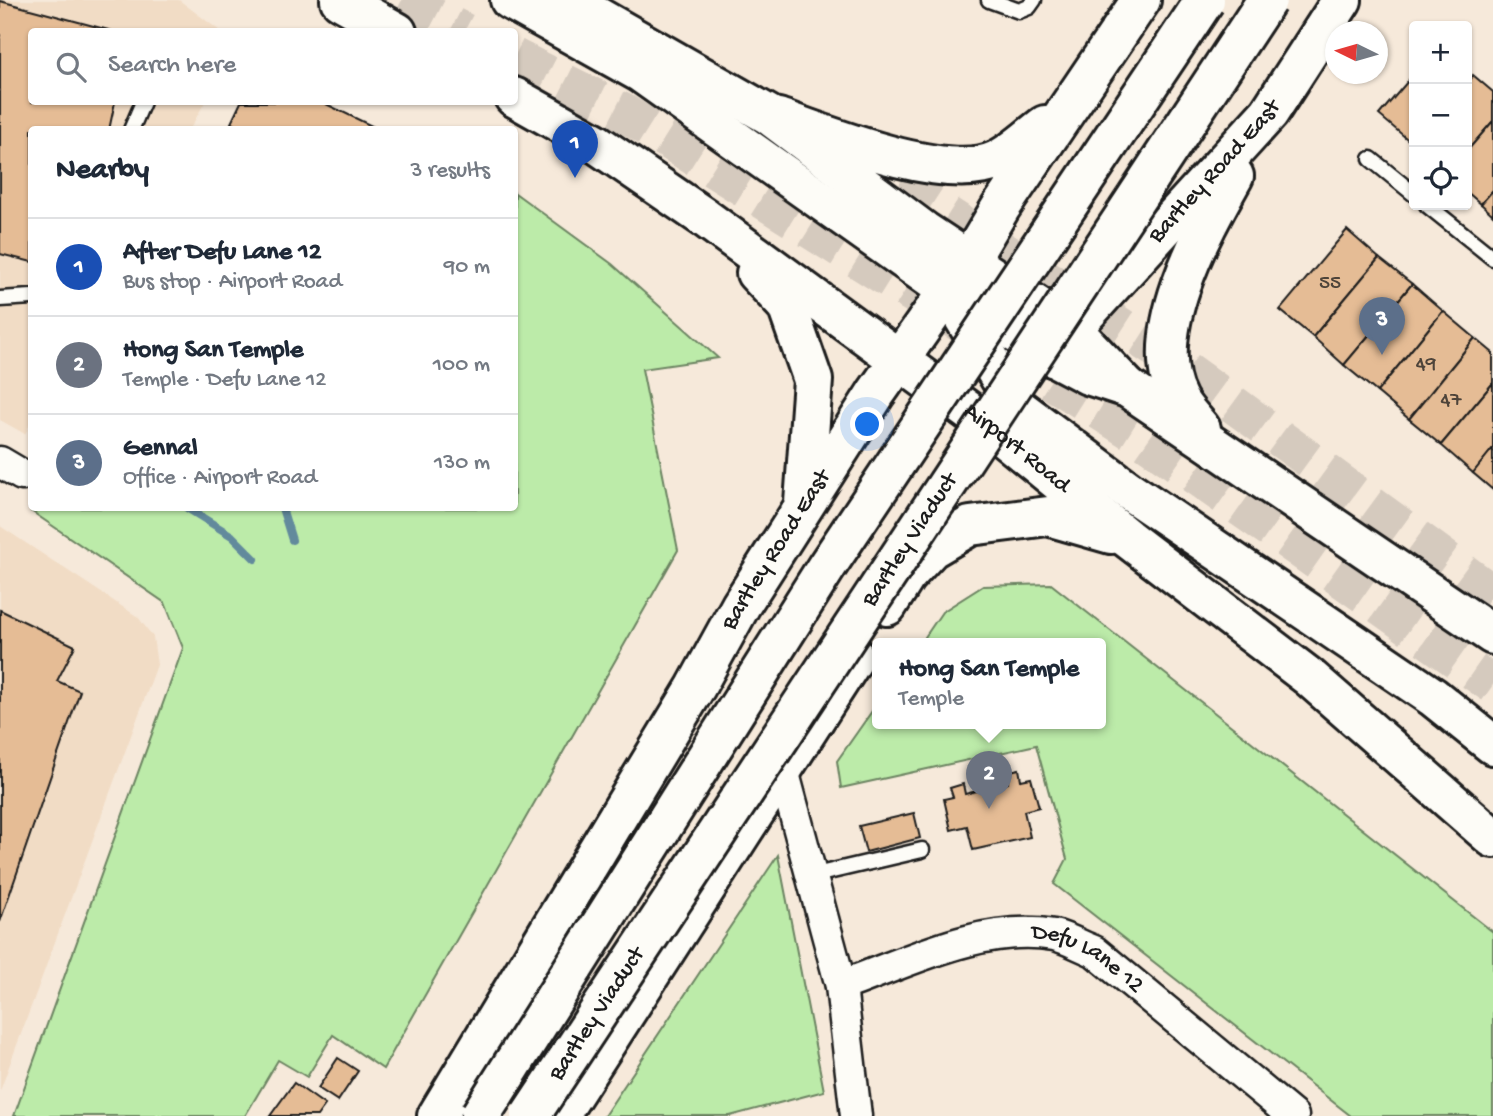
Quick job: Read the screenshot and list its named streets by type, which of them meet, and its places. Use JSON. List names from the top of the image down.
{
  "streets": {
    "main road": ["Bartley Road East", "Airport Road", "Bartley Viaduct"],
    "street": ["Defu Lane 12"]
  },
  "crossings": [
    ["Bartley Road East", "Airport Road"]
  ],
  "house_numbers": ["55", "49", "47"],
  "north": "left",
  "page": {
    "map_buttons": ["+", "−"],
    "search": "Search here",
    "pins": ["1", "3", "2"],
    "heading": ["Nearby", "3 results"],
    "list": [
      {
        "mark": "1",
        "name": "After Defu Lane 12",
        "note": "Bus stop · Airport Road",
        "value": "90 m"
      },
      {
        "mark": "2",
        "name": "Hong San Temple",
        "note": "Temple · Defu Lane 12",
        "value": "100 m"
      },
      {
        "mark": "3",
        "name": "Gennal",
        "note": "Office · Airport Road",
        "value": "130 m"
      }
    ],
    "popup": ["Hong San Temple", "Temple"]
  }
}
